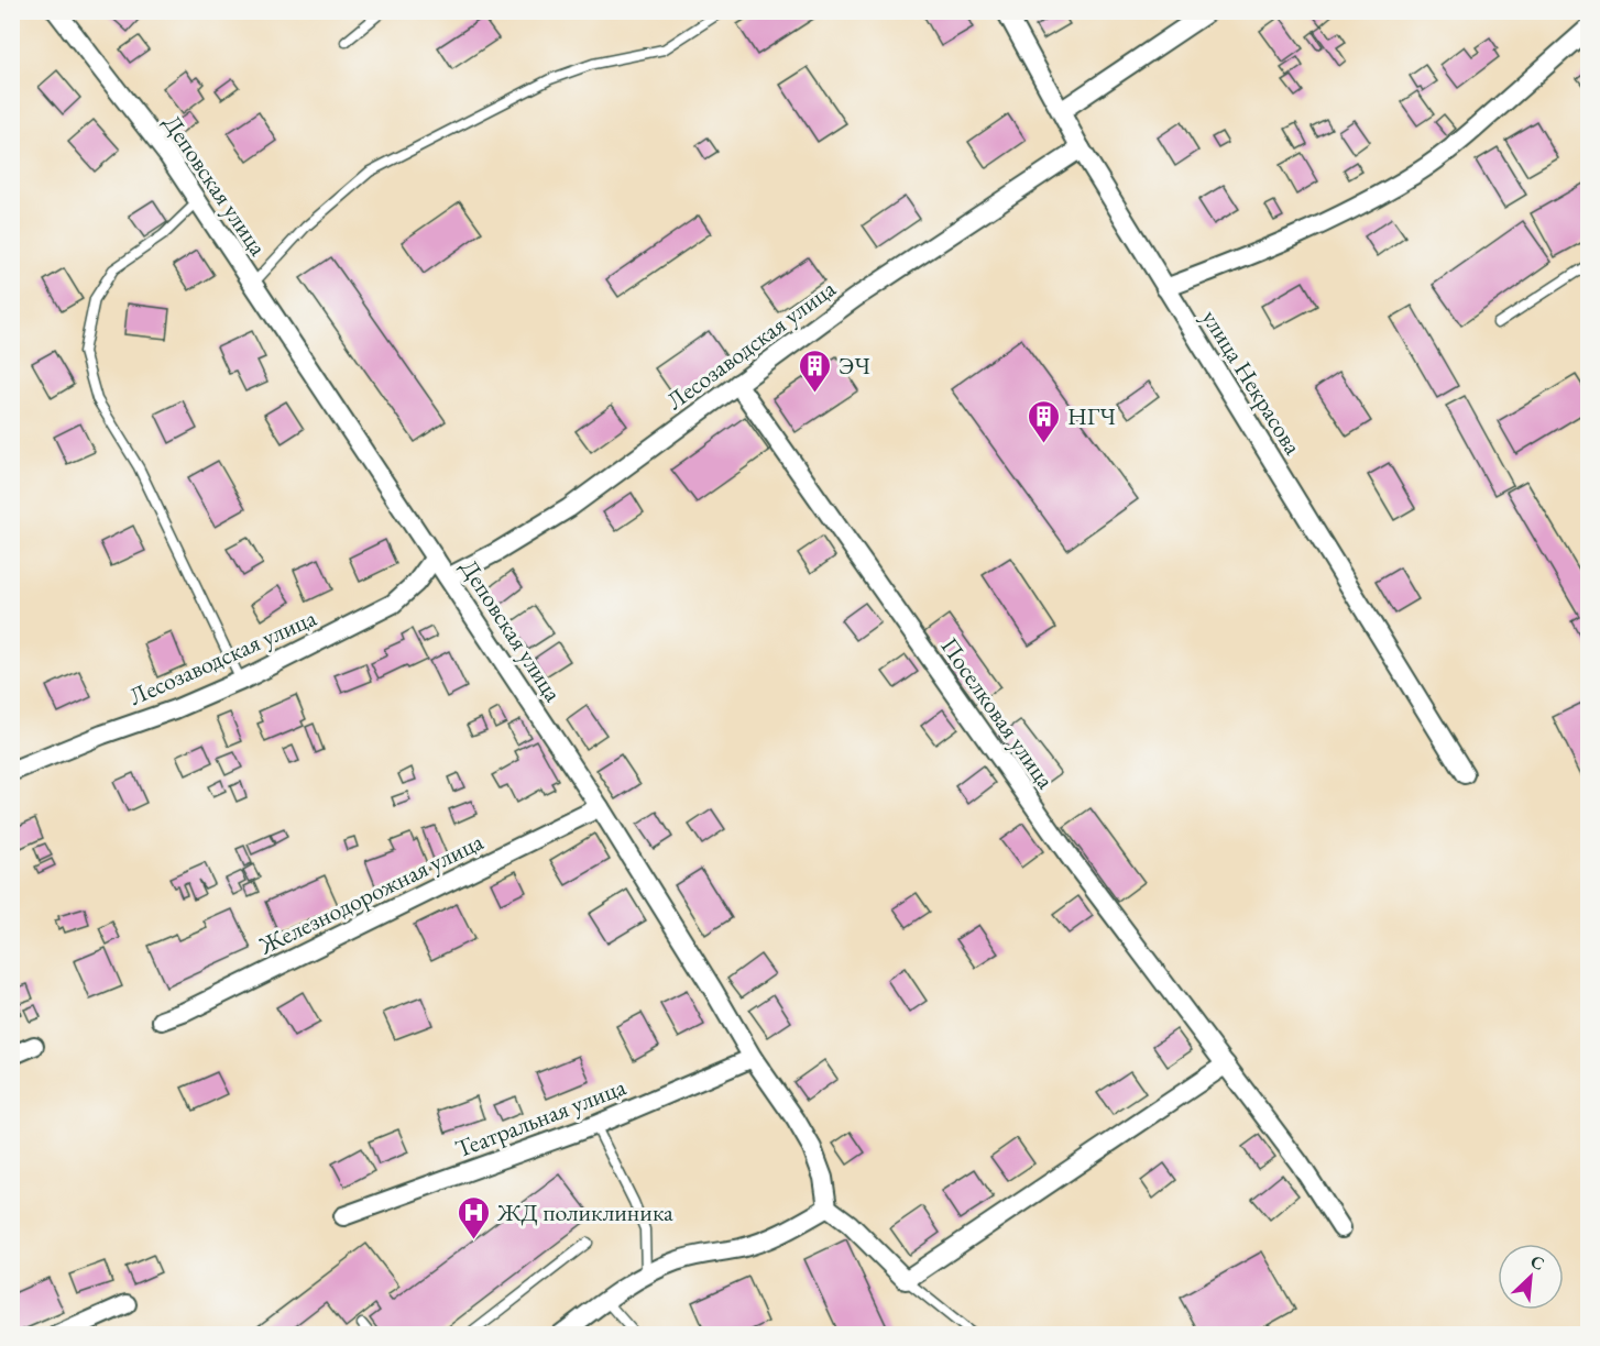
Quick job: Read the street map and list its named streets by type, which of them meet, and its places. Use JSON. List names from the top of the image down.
{
  "streets": {
    "street": [
      "Деповская улица",
      "Лесозаводская улица",
      "улица Некрасова",
      "Поселковая улица",
      "Железнодорожная улица",
      "Театральная улица"
    ]
  },
  "crossings": [
    ["Деповская улица", "Лесозаводская улица"],
    ["Деповская улица", "Железнодорожная улица"],
    ["Деповская улица", "Театральная улица"],
    ["Лесозаводская улица", "улица Некрасова"],
    ["Лесозаводская улица", "Поселковая улица"]
  ],
  "places": {
    "building": ["ЭЧ", "НГЧ"],
    "hospital": ["ЖД поликлиника"]
  },
  "north": "top right"
}
